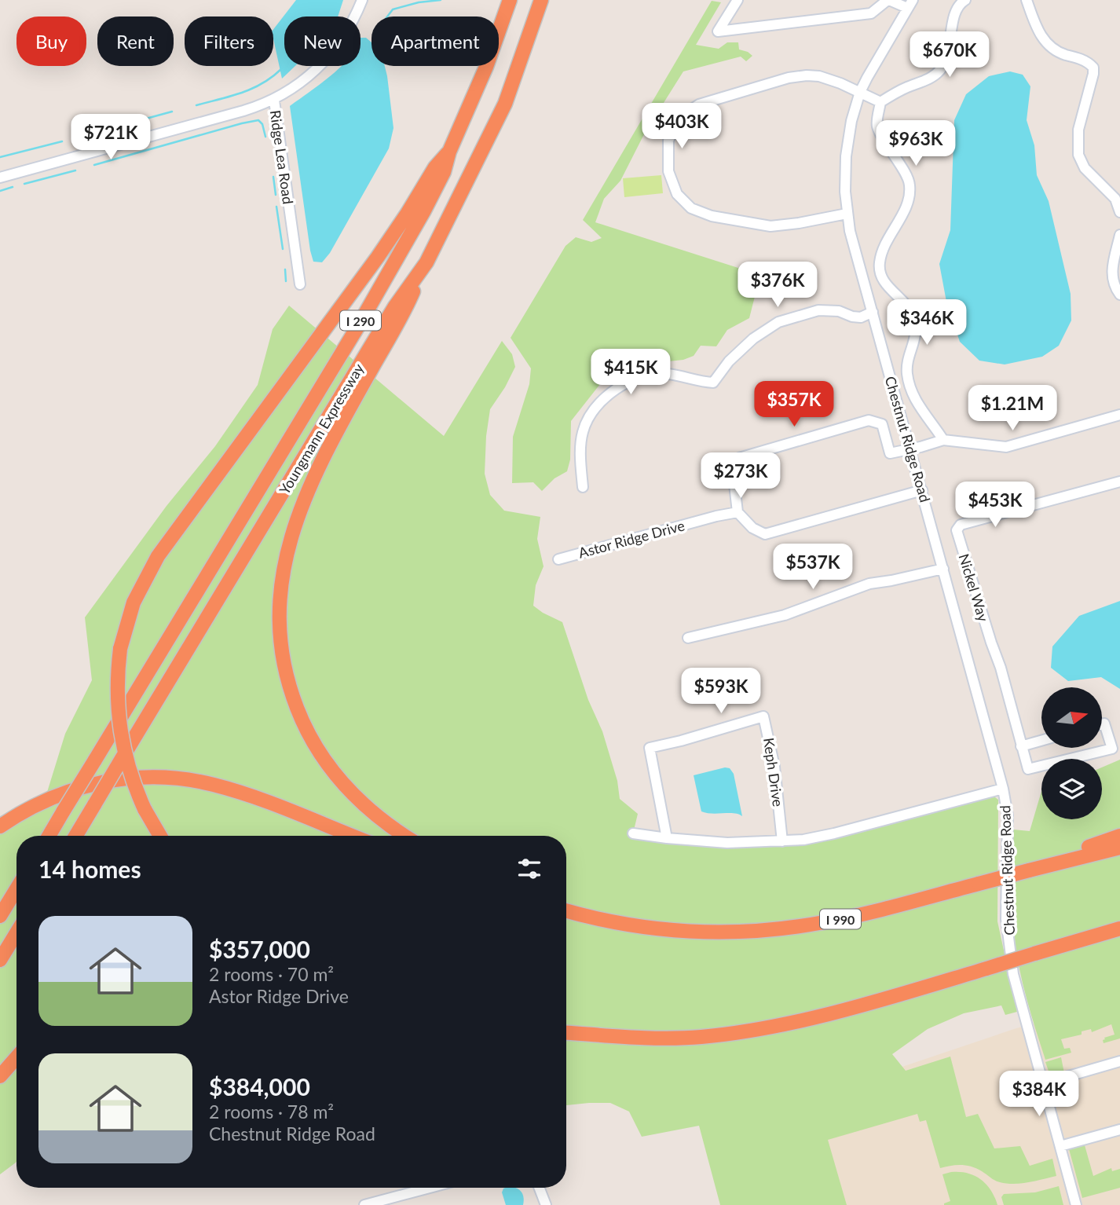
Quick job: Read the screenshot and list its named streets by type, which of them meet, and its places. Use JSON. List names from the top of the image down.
{
  "streets": {
    "highway": ["I 290", "Youngmann Expressway", "I 990"],
    "street": [
      "Ridge Lea Road",
      "Chestnut Ridge Road",
      "Astor Ridge Drive",
      "Nickel Way",
      "Keph Drive"
    ]
  },
  "north": "right",
  "page": {
    "chip": [
      "Buy",
      "Rent",
      "Filters",
      "New",
      "Apartment"
    ],
    "price": [
      "$670K",
      "$403K",
      "$721K",
      "$963K",
      "$376K",
      "$346K",
      "$415K",
      "$357K",
      "$1.21M",
      "$273K",
      "$453K",
      "$537K",
      "$593K",
      "$384K"
    ],
    "heading": "14 homes",
    "list": [
      {
        "name": "$357,000",
        "note": "2 rooms · 70 m² · Astor Ridge Drive"
      },
      {
        "name": "$384,000",
        "note": "2 rooms · 78 m² · Chestnut Ridge Road"
      }
    ]
  }
}
